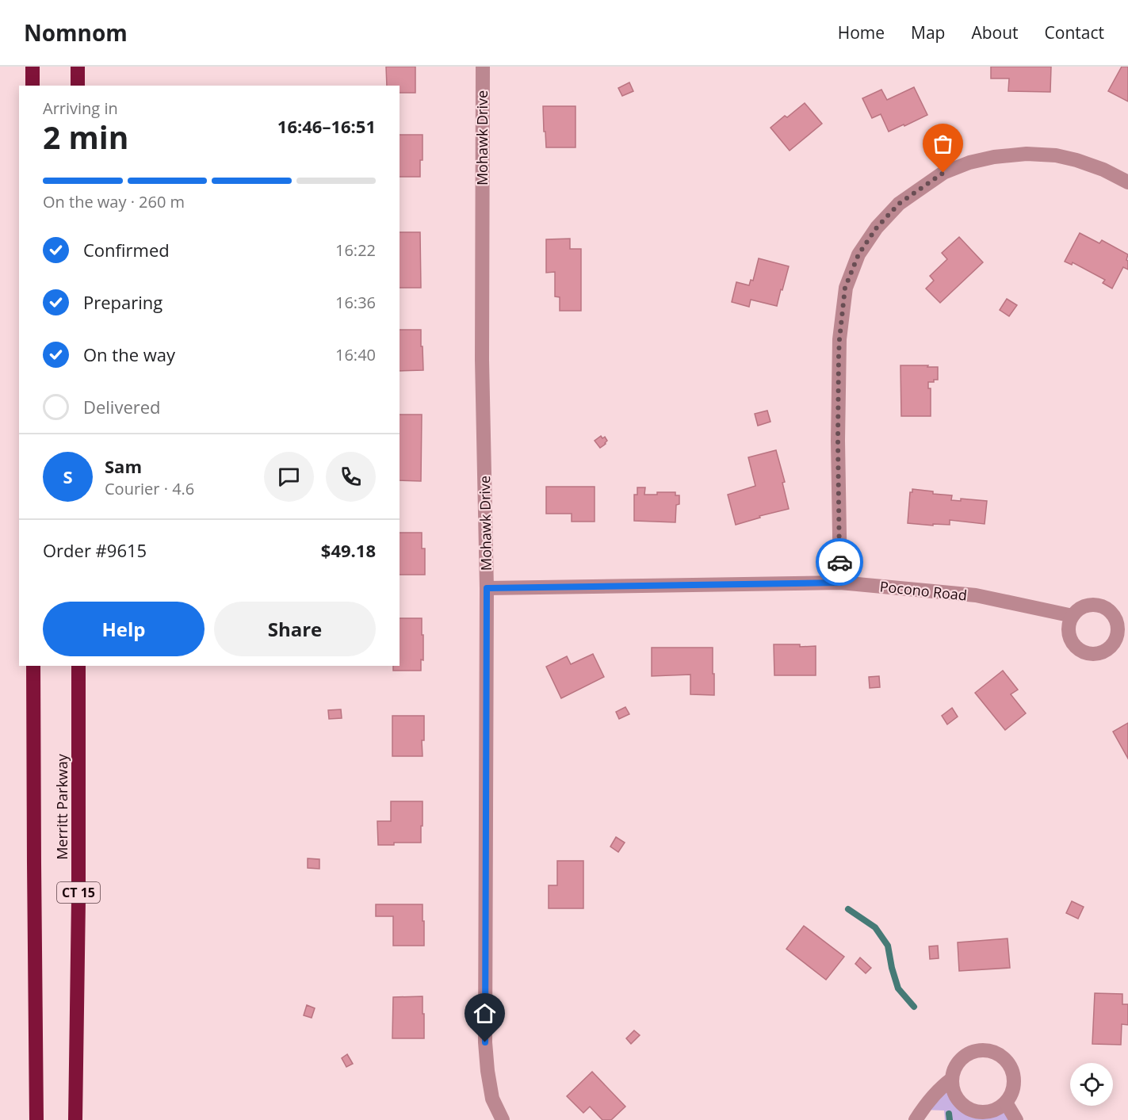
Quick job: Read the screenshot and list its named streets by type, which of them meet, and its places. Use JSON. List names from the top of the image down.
{
  "streets": {
    "highway": ["Merritt Parkway", "CT 15"],
    "street": ["Mohawk Drive", "Pocono Road"]
  },
  "crossings": [
    ["Mohawk Drive", "Pocono Road"]
  ],
  "page": {
    "header": "Nomnom",
    "nav": [
      "Home",
      "Map",
      "About",
      "Contact"
    ],
    "heading": ["2 min", "Arriving in", "16:46–16:51"],
    "panel": [
      "Sam",
      "Courier · 4.6",
      "Order #9615",
      "$49.18"
    ],
    "bar": "On the way · 260 m",
    "list": [
      ["Confirmed", "16:22"],
      ["Preparing", "16:36"],
      ["On the way", "16:40"],
      "Delivered"
    ],
    "round": "S",
    "buttons": ["Help", "Share"]
  }
}
